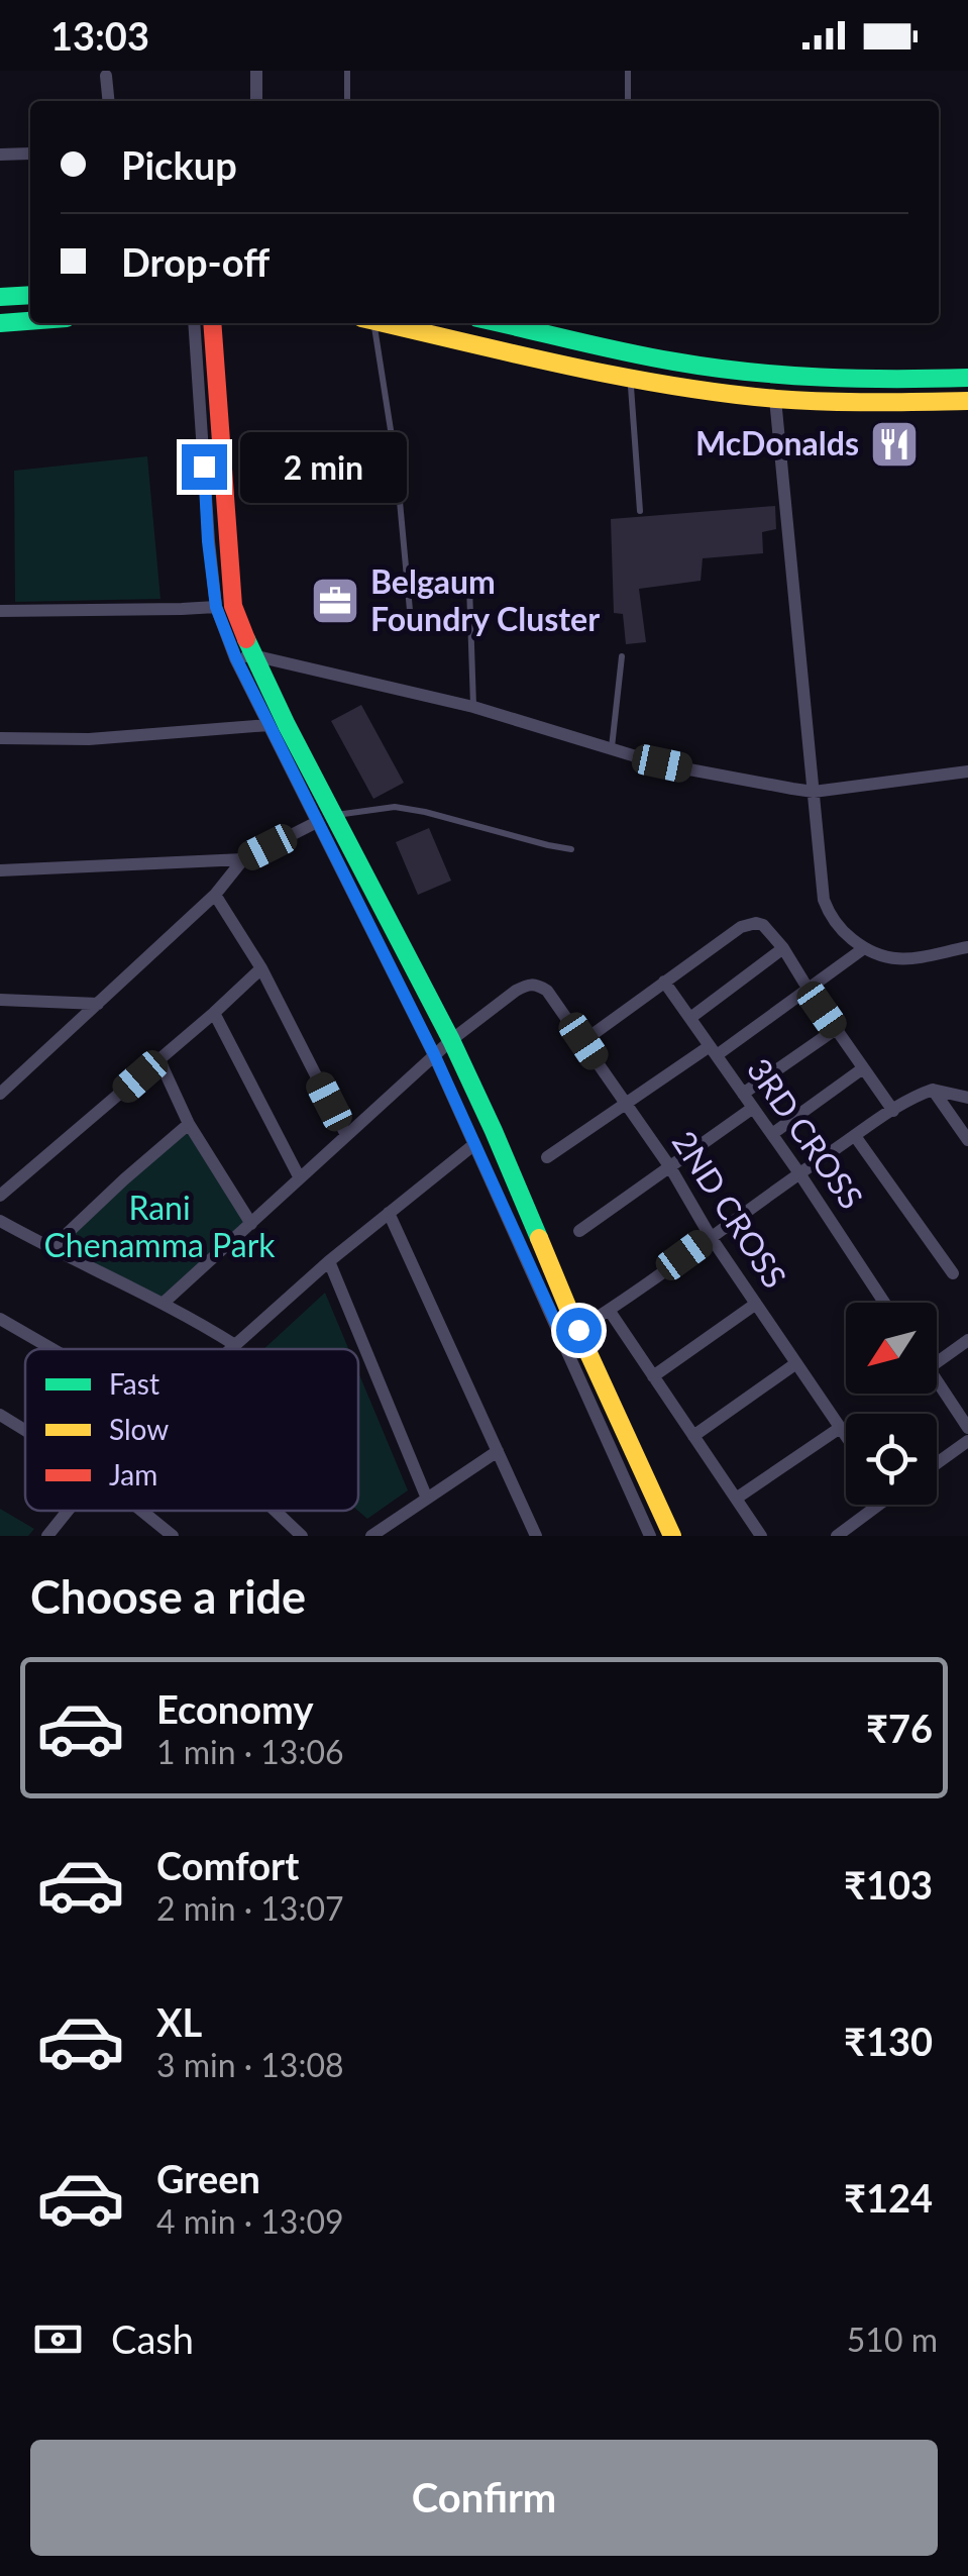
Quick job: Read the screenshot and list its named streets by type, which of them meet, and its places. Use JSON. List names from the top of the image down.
{
  "streets": {
    "street": ["3RD CROSS", "2ND CROSS"]
  },
  "parks": ["Rani Chenamma Park"],
  "places": {
    "restaurant": ["McDonalds"],
    "office": ["Belgaum Foundry Cluster"]
  },
  "legend": ["Fast", "Slow", "Jam"],
  "north": "bottom left",
  "page": {
    "status": "13:03",
    "banner": ["Pickup", "Drop-off"],
    "bubble": "2 min",
    "heading": "Choose a ride",
    "list": [
      {
        "name": "Economy",
        "note": "1 min · 13:06",
        "value": "₹76"
      },
      {
        "name": "Comfort",
        "note": "2 min · 13:07",
        "value": "₹103"
      },
      {
        "name": "XL",
        "note": "3 min · 13:08",
        "value": "₹130"
      },
      {
        "name": "Green",
        "note": "4 min · 13:09",
        "value": "₹124"
      }
    ],
    "pay": ["Cash", "510 m"],
    "buttons": "Confirm"
  }
}
